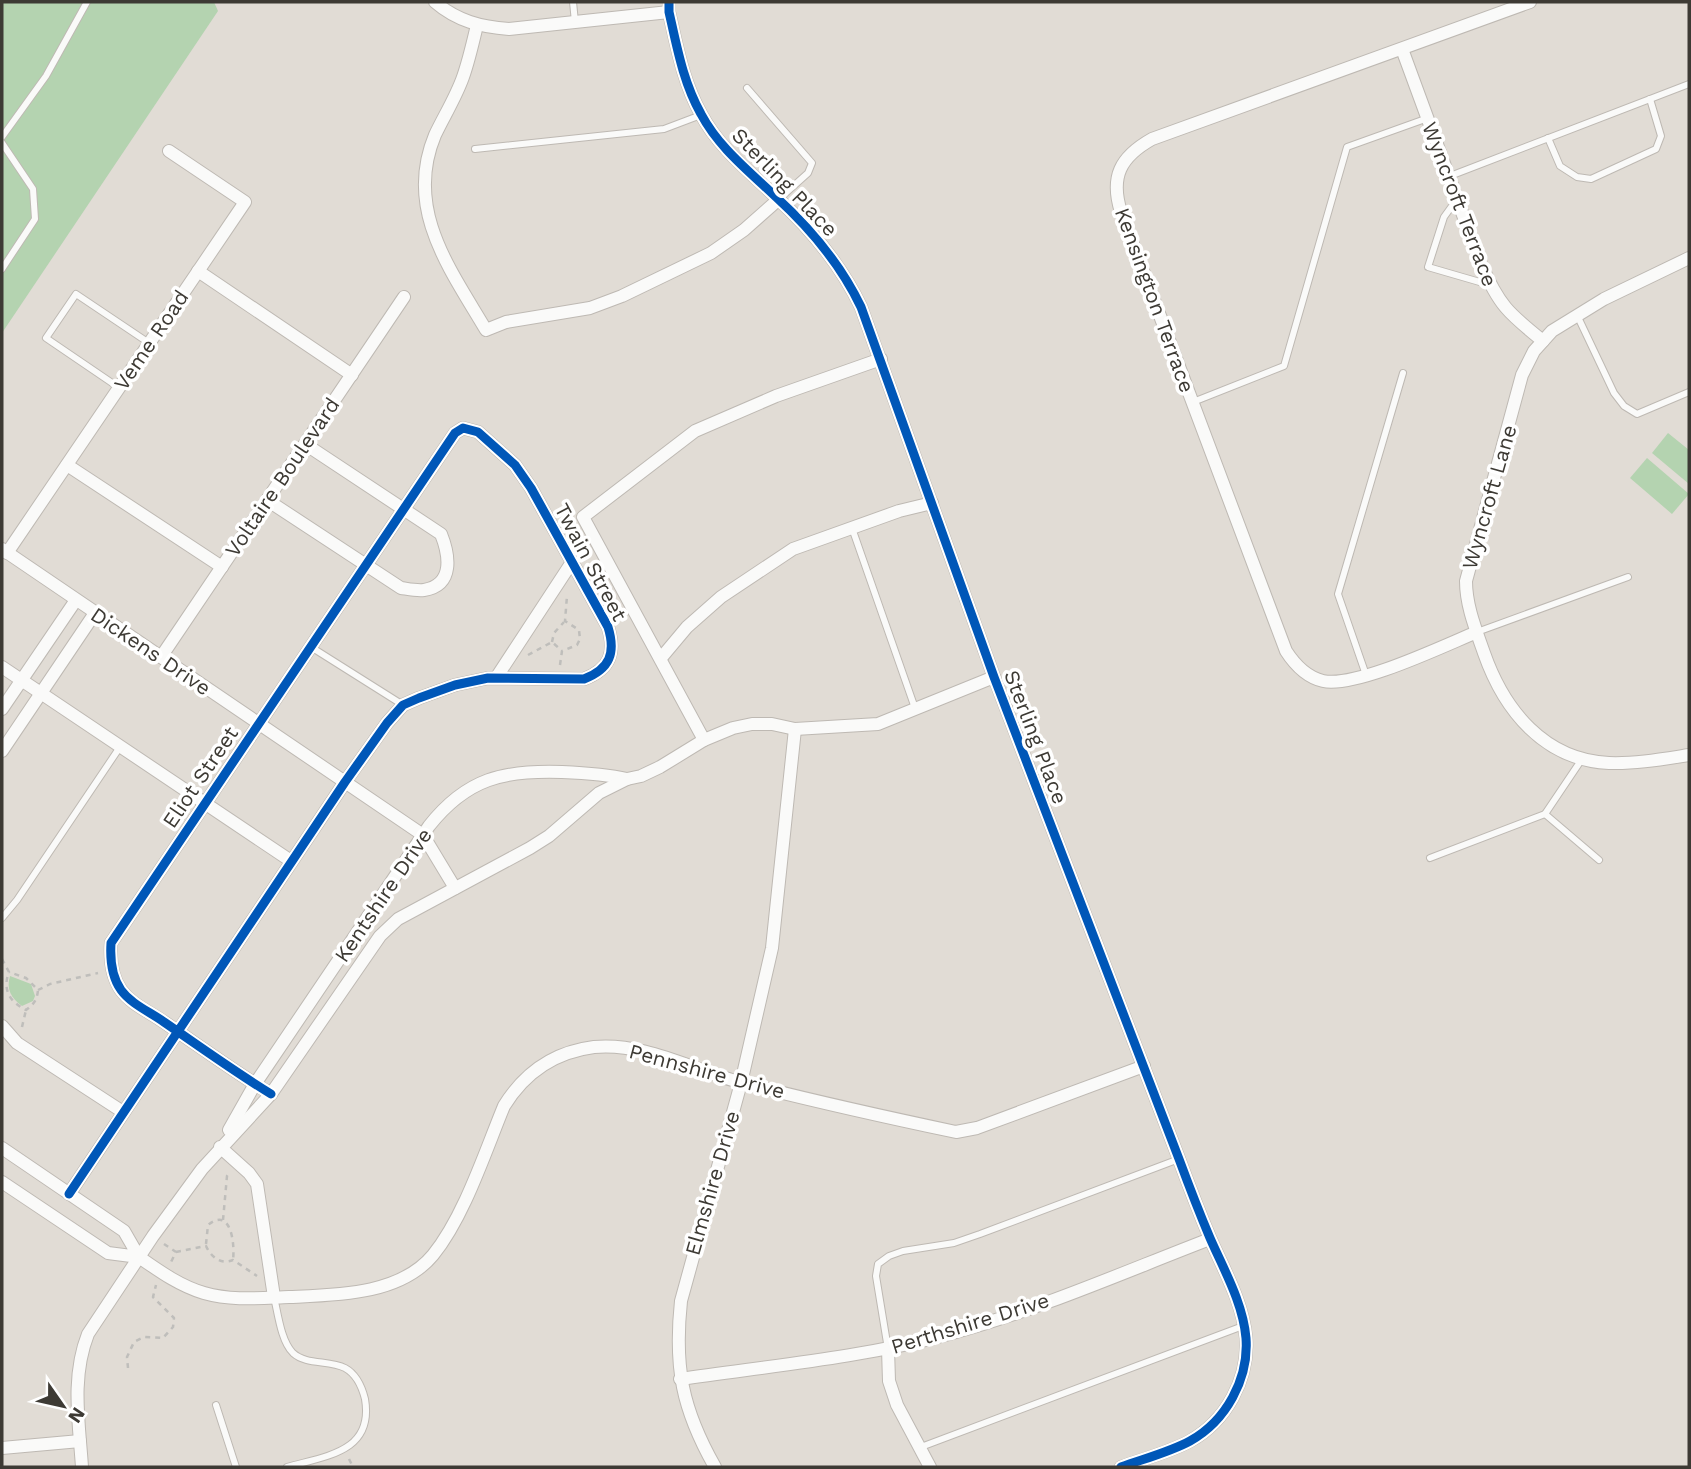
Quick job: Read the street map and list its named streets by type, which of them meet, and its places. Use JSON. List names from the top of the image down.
{
  "streets": {
    "street": [
      "Sterling Place",
      "Wyncroft Terrace",
      "Kensington Terrace",
      "Veme Road",
      "Voltaire Boulevard",
      "Wyncroft Lane",
      "Twain Street",
      "Dickens Drive",
      "Eliot Street",
      "Kentshire Drive",
      "Pennshire Drive",
      "Elmshire Drive",
      "Perthshire Drive"
    ]
  },
  "crossings": [
    ["Sterling Place", "Kentshire Drive"],
    ["Sterling Place", "Pennshire Drive"],
    ["Sterling Place", "Perthshire Drive"],
    ["Wyncroft Terrace", "Kensington Terrace"],
    ["Wyncroft Terrace", "Wyncroft Lane"],
    ["Kensington Terrace", "Wyncroft Lane"],
    ["Veme Road", "Dickens Drive"],
    ["Voltaire Boulevard", "Dickens Drive"],
    ["Twain Street", "Dickens Drive"],
    ["Twain Street", "Eliot Street"],
    ["Twain Street", "Pennshire Drive"],
    ["Dickens Drive", "Eliot Street"],
    ["Dickens Drive", "Kentshire Drive"],
    ["Kentshire Drive", "Pennshire Drive"],
    ["Kentshire Drive", "Elmshire Drive"],
    ["Pennshire Drive", "Elmshire Drive"],
    ["Elmshire Drive", "Perthshire Drive"]
  ],
  "north": "bottom right"
}
